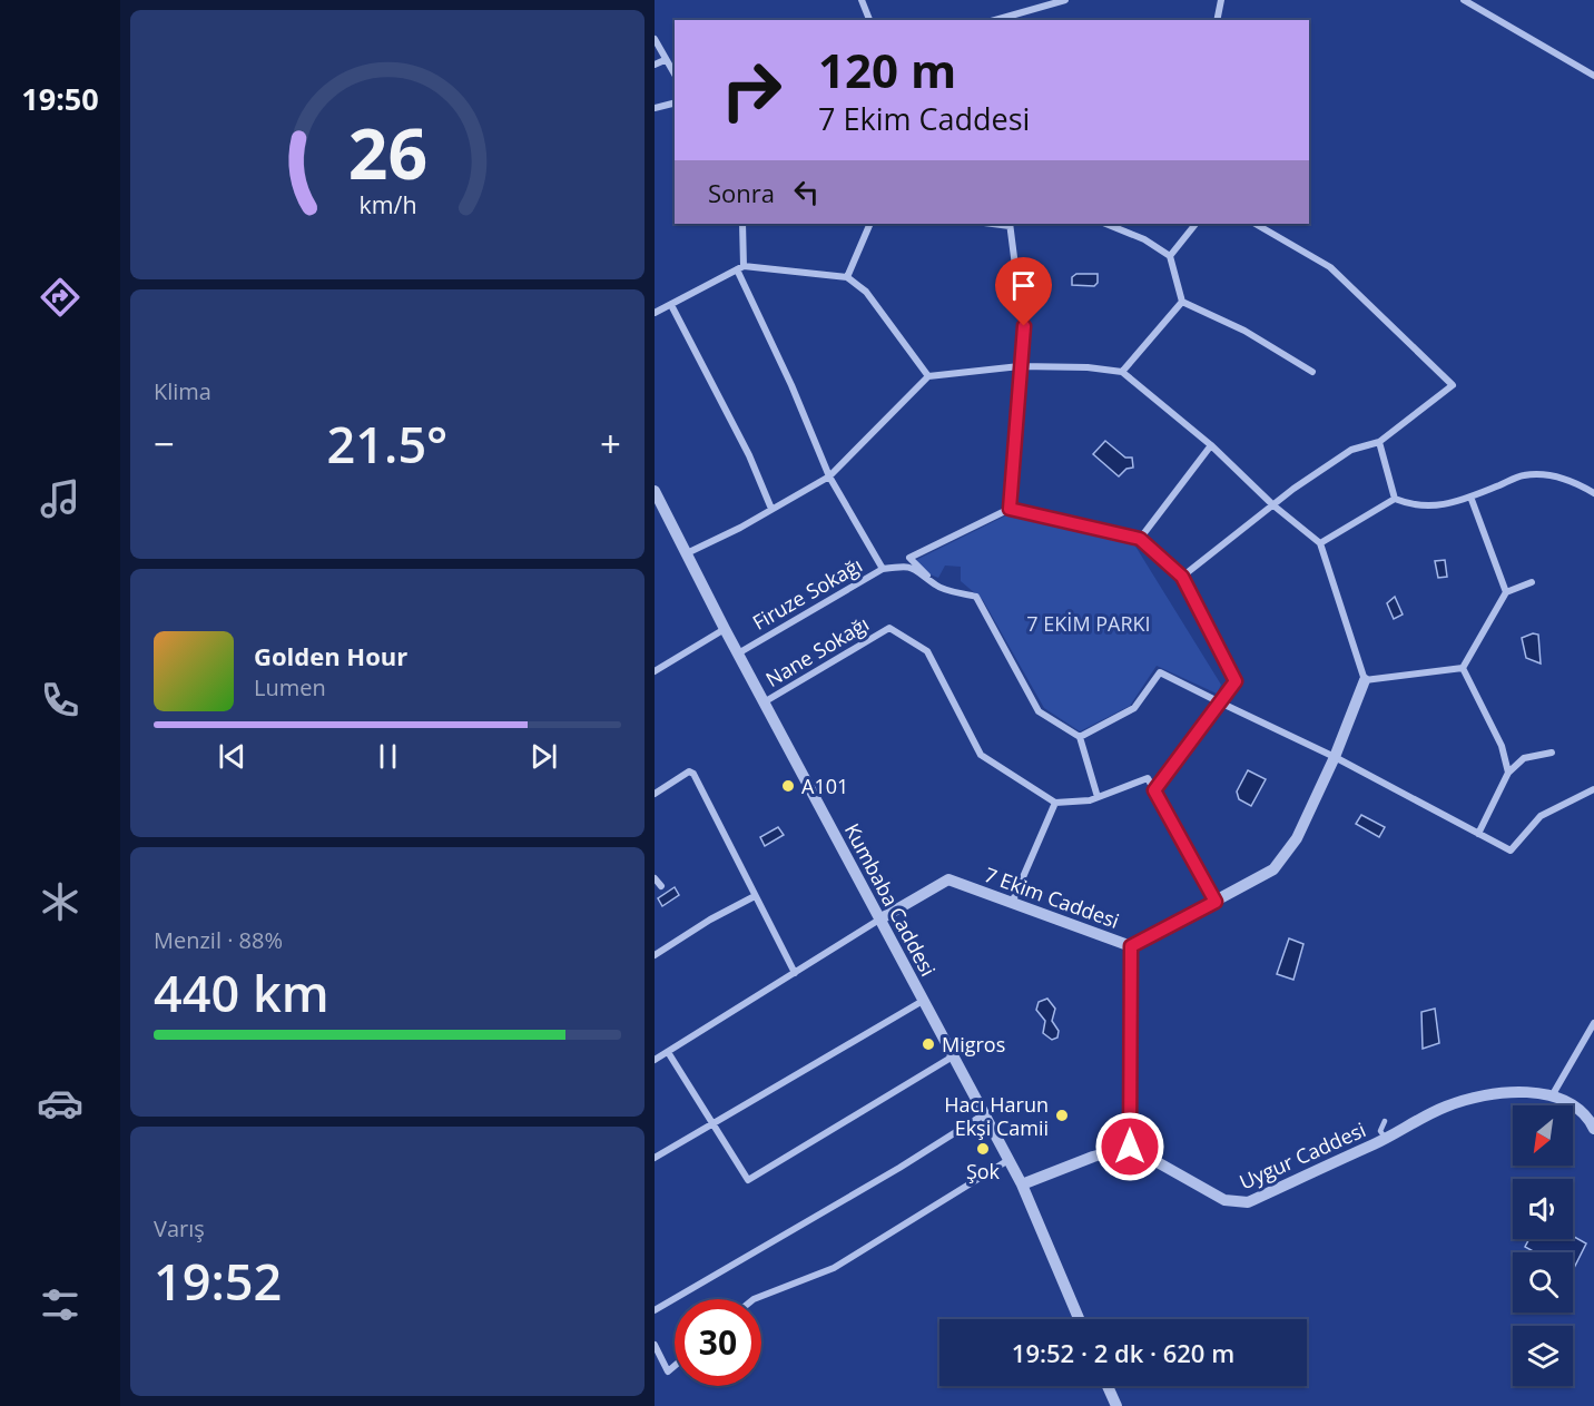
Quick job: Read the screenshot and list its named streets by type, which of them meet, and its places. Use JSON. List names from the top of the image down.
{
  "streets": {
    "street": [
      "Firuze Sokağı",
      "Nane Sokağı",
      "7 Ekim Caddesi",
      "Kumbaba Caddesi",
      "Uygur Caddesi"
    ]
  },
  "crossings": [
    ["Firuze Sokağı", "Kumbaba Caddesi"],
    ["Nane Sokağı", "Kumbaba Caddesi"],
    ["7 Ekim Caddesi", "Kumbaba Caddesi"]
  ],
  "parks": ["7 EKİM PARKI"],
  "places": [
    "A101",
    "Migros",
    "Hacı Harun Ekşi Camii",
    "Şok"
  ],
  "north": "bottom left",
  "page": {
    "tabs": "19:50",
    "turn": ["120 m", "7 Ekim Caddesi"],
    "then": "Sonra",
    "tile": [
      "Klima",
      ["Menzil · 88%", "440 km"],
      ["Varış", "19:52"]
    ],
    "heat": ["−", "21.5°", "+"],
    "song": ["Golden Hour", "Lumen"],
    "limit": "30",
    "trip": "19:52 · 2 dk · 620 m",
    "gauge": ["26", "km/h"]
  }
}
